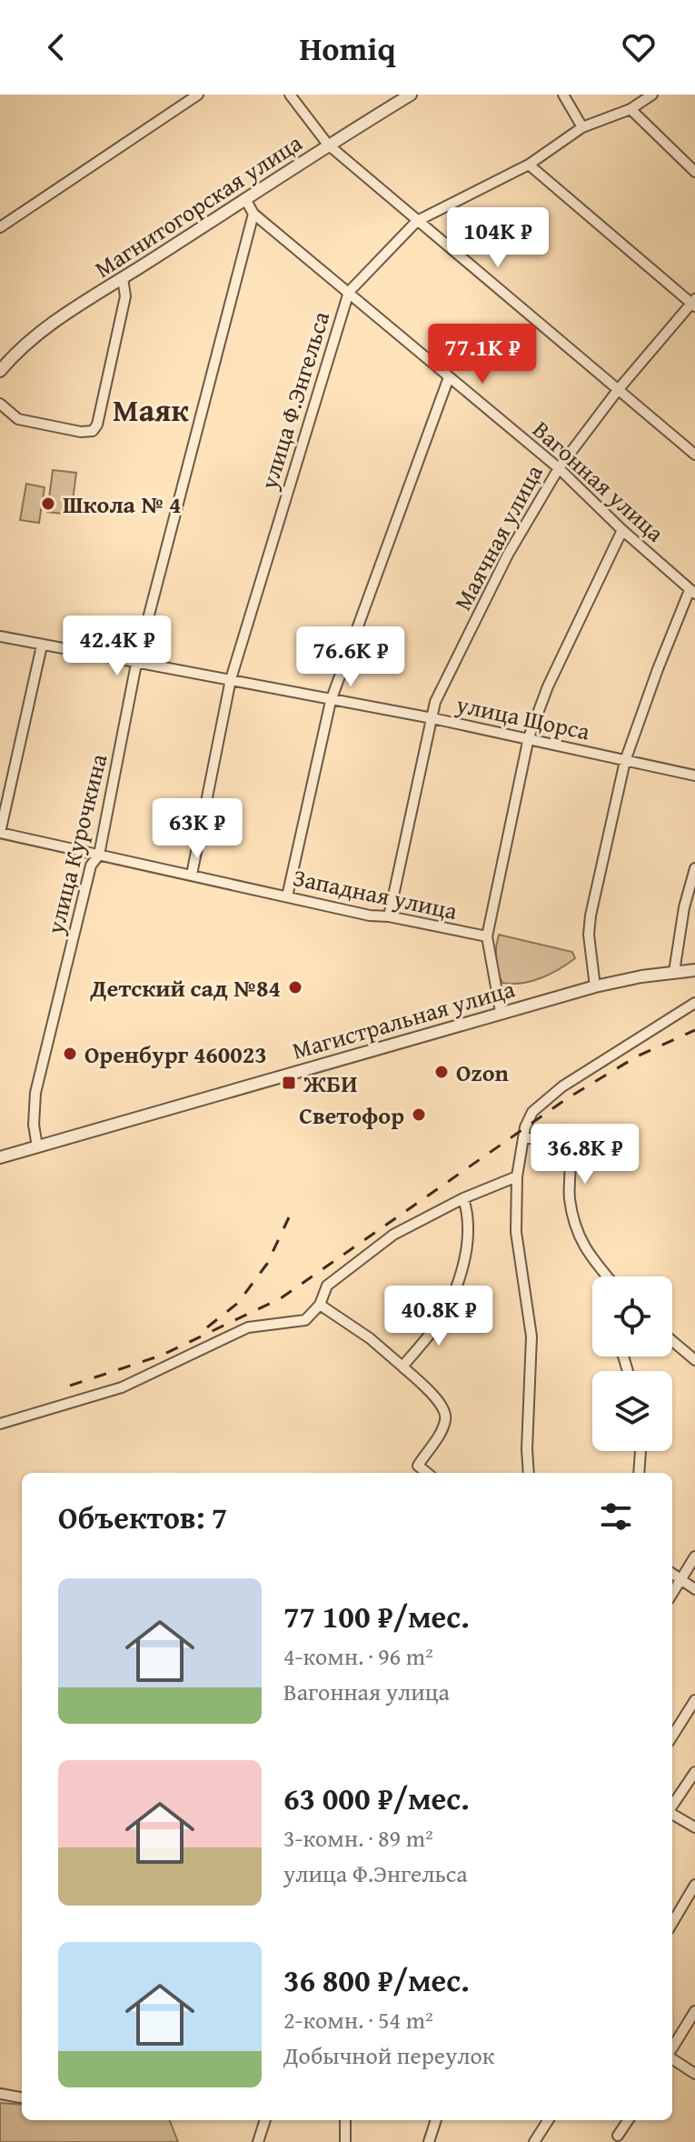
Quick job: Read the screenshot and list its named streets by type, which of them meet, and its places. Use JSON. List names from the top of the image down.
{
  "streets": {
    "street": [
      "Магнитогорская улица",
      "улица Ф.Энгельса",
      "Вагонная улица",
      "Маячная улица",
      "улица Щорса",
      "улица Курочкина",
      "Западная улица",
      "Магистральная улица"
    ]
  },
  "crossings": [
    ["Магнитогорская улица", "Вагонная улица"],
    ["улица Ф.Энгельса", "Вагонная улица"],
    ["улица Ф.Энгельса", "улица Щорса"],
    ["улица Ф.Энгельса", "Западная улица"],
    ["Вагонная улица", "Маячная улица"],
    ["Вагонная улица", "улица Курочкина"],
    ["Маячная улица", "улица Щорса"],
    ["Маячная улица", "Западная улица"],
    ["улица Щорса", "улица Курочкина"],
    ["улица Курочкина", "Западная улица"],
    ["улица Курочкина", "Магистральная улица"]
  ],
  "districts": ["Маяк"],
  "places": {
    "other": [
      "Школа № 4",
      "Детский сад №84",
      "Оренбург 460023",
      "Ozon",
      "Светофор"
    ],
    "transit": ["ЖБИ"]
  },
  "page": {
    "header": "Homiq",
    "price": [
      "104K ₽",
      "77.1K ₽",
      "42.4K ₽",
      "76.6K ₽",
      "63K ₽",
      "36.8K ₽",
      "40.8K ₽"
    ],
    "heading": "Объектов: 7",
    "list": [
      {
        "name": "77 100 ₽/мес.",
        "note": "4-комн. · 96 m² · Вагонная улица"
      },
      {
        "name": "63 000 ₽/мес.",
        "note": "3-комн. · 89 m² · улица Ф.Энгельса"
      },
      {
        "name": "36 800 ₽/мес.",
        "note": "2-комн. · 54 m² · Добычной переулок"
      }
    ]
  }
}
